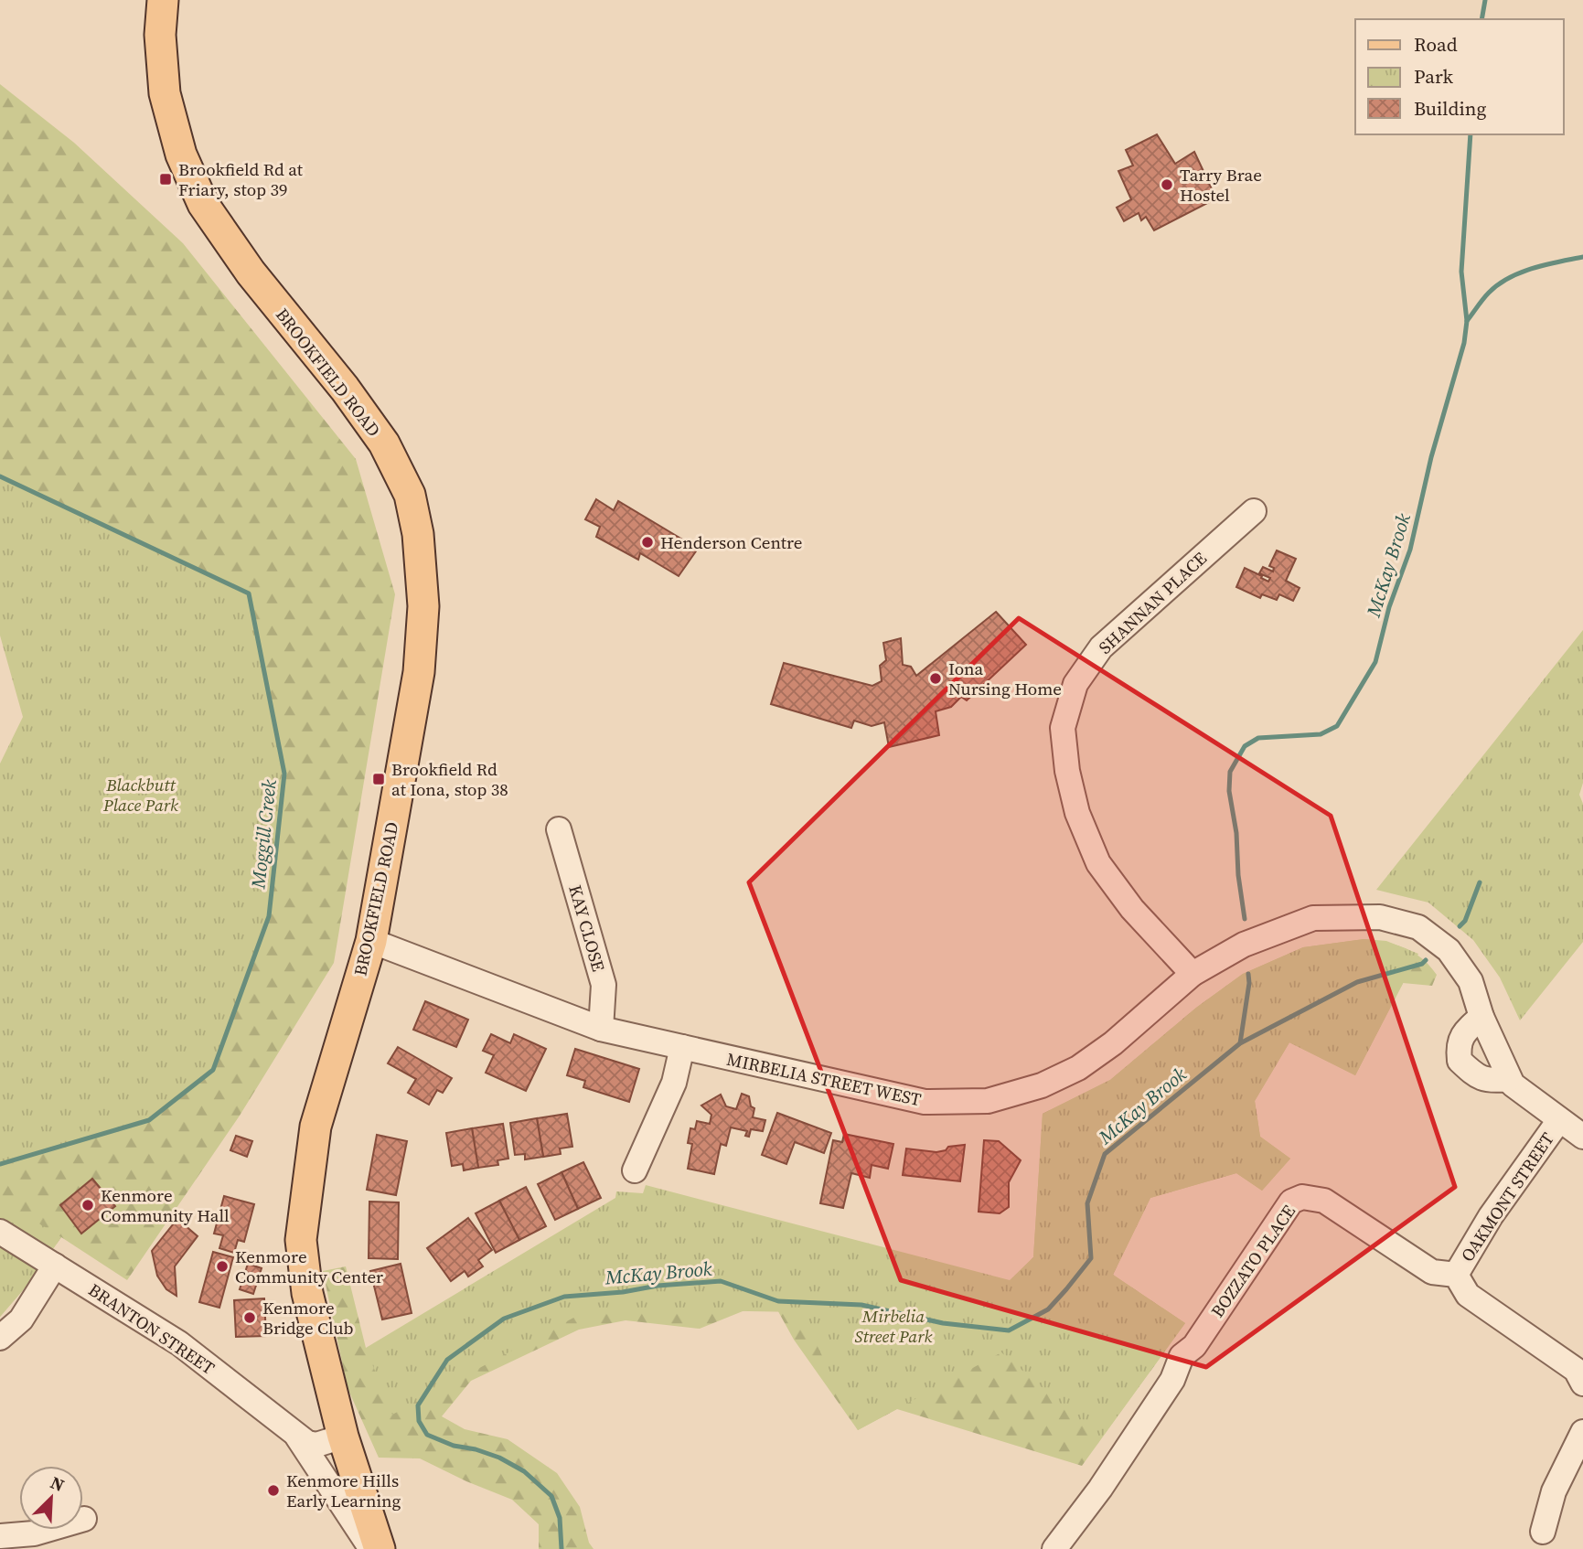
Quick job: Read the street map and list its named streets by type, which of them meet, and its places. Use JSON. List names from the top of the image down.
{
  "streets": {
    "main road": ["BROOKFIELD ROAD"],
    "street": [
      "SHANNAN PLACE",
      "KAY CLOSE",
      "MIRBELIA STREET WEST",
      "OAKMONT STREET",
      "BOZZATO PLACE",
      "BRANTON STREET"
    ]
  },
  "crossings": [
    ["BROOKFIELD ROAD", "MIRBELIA STREET WEST"],
    ["BROOKFIELD ROAD", "BRANTON STREET"],
    ["SHANNAN PLACE", "MIRBELIA STREET WEST"],
    ["KAY CLOSE", "MIRBELIA STREET WEST"],
    ["MIRBELIA STREET WEST", "OAKMONT STREET"],
    ["OAKMONT STREET", "BOZZATO PLACE"]
  ],
  "water": ["McKay Brook", "Moggill Creek"],
  "parks": ["Blackbutt Place Park", "Mirbelia Street Park"],
  "places": {
    "transit": ["Brookfield Rd at Friary, stop 39", "Brookfield Rd at Iona, stop 38"],
    "other": [
      "Tarry Brae Hostel",
      "Henderson Centre",
      "Iona Nursing Home",
      "Kenmore Community Hall",
      "Kenmore Community Center",
      "Kenmore Bridge Club",
      "Kenmore Hills Early Learning"
    ]
  },
  "legend": ["Road", "Park", "Building"],
  "north": "top right"
}
